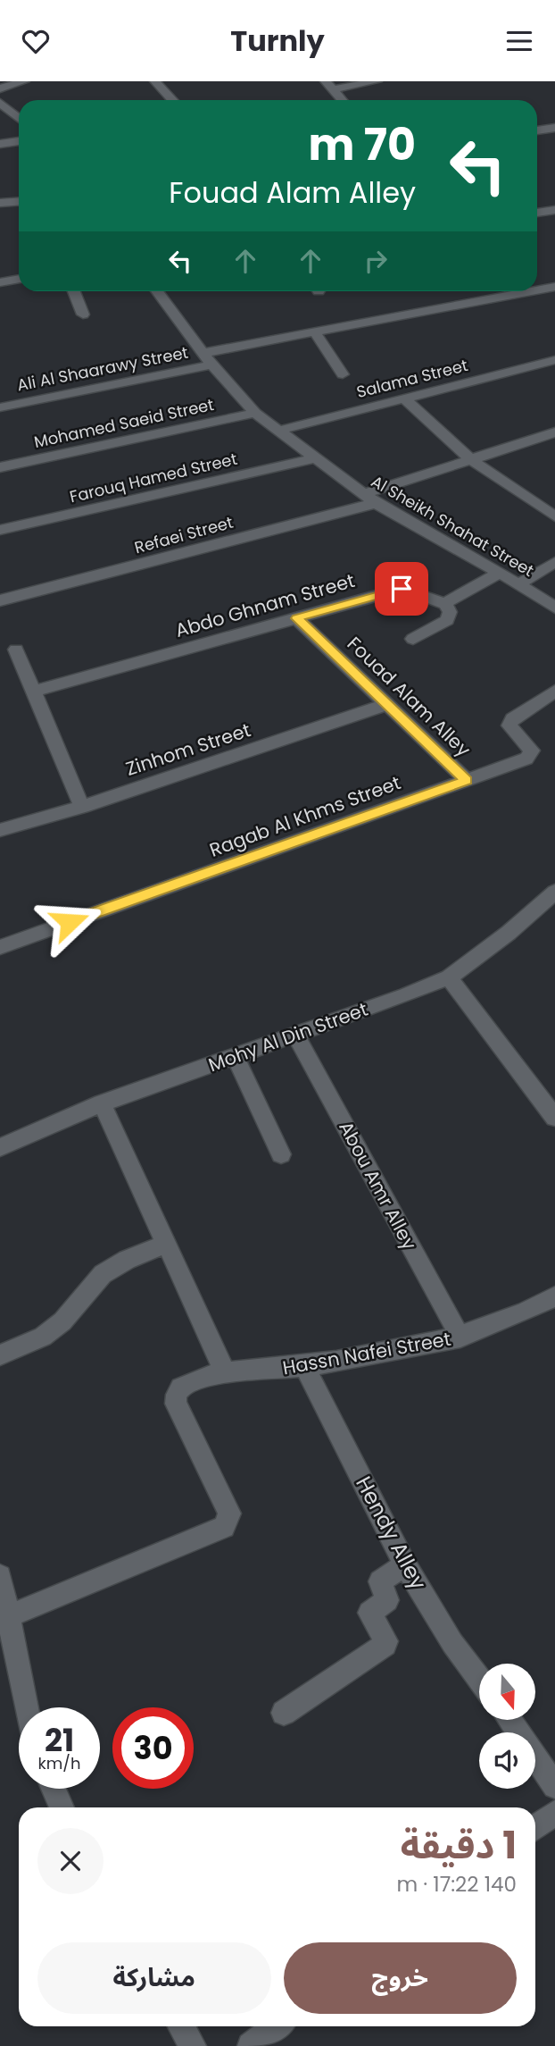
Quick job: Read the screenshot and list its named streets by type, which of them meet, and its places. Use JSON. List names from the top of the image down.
{
  "streets": {
    "street": [
      "Ali Al Shaarawy Street",
      "Salama Street",
      "Mohamed Saeid Street",
      "Farouq Hamed Street",
      "Al Sheikh Shahat Street",
      "Refaei Street",
      "Abdo Ghnam Street",
      "Fouad Alam Alley",
      "Zinhom Street",
      "Ragab Al Khms Street",
      "Mohy Al Din Street",
      "Abou Amr Alley",
      "Hassn Nafei Street",
      "Hendy Alley"
    ]
  },
  "crossings": [
    ["Ali Al Shaarawy Street", "Al Sheikh Shahat Street"],
    ["Salama Street", "Al Sheikh Shahat Street"],
    ["Mohamed Saeid Street", "Al Sheikh Shahat Street"],
    ["Farouq Hamed Street", "Al Sheikh Shahat Street"],
    ["Al Sheikh Shahat Street", "Refaei Street"],
    ["Abdo Ghnam Street", "Fouad Alam Alley"],
    ["Fouad Alam Alley", "Zinhom Street"],
    ["Fouad Alam Alley", "Ragab Al Khms Street"],
    ["Mohy Al Din Street", "Abou Amr Alley"],
    ["Abou Amr Alley", "Hassn Nafei Street"],
    ["Hassn Nafei Street", "Hendy Alley"]
  ],
  "north": "bottom",
  "page": {
    "header": "Turnly",
    "turn": ["70 m", "Fouad Alam Alley"],
    "speed": "21 km/h",
    "limit": "30",
    "heading": ["1 دقيقة", "140 m · 17:22"],
    "buttons": ["خروج", "مشاركة"]
  }
}
